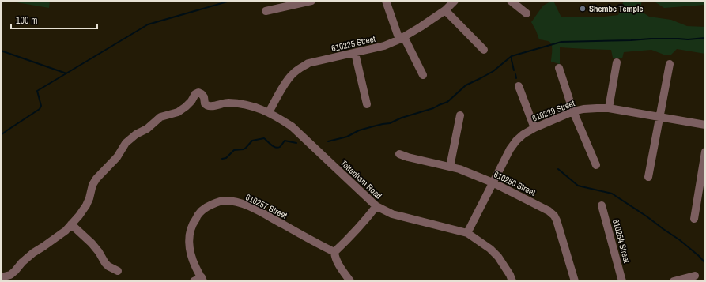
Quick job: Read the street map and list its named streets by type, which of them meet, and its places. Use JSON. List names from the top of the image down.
{
  "streets": {
    "street": [
      "610225 Street",
      "610229 Street",
      "Tottenham Road",
      "610250 Street",
      "610257 Street",
      "610254 Street"
    ]
  },
  "crossings": [
    ["610225 Street", "Tottenham Road"],
    ["610229 Street", "Tottenham Road"],
    ["610229 Street", "610250 Street"]
  ],
  "places": ["Shembe Temple"],
  "scale_bar": "100 m"
}
